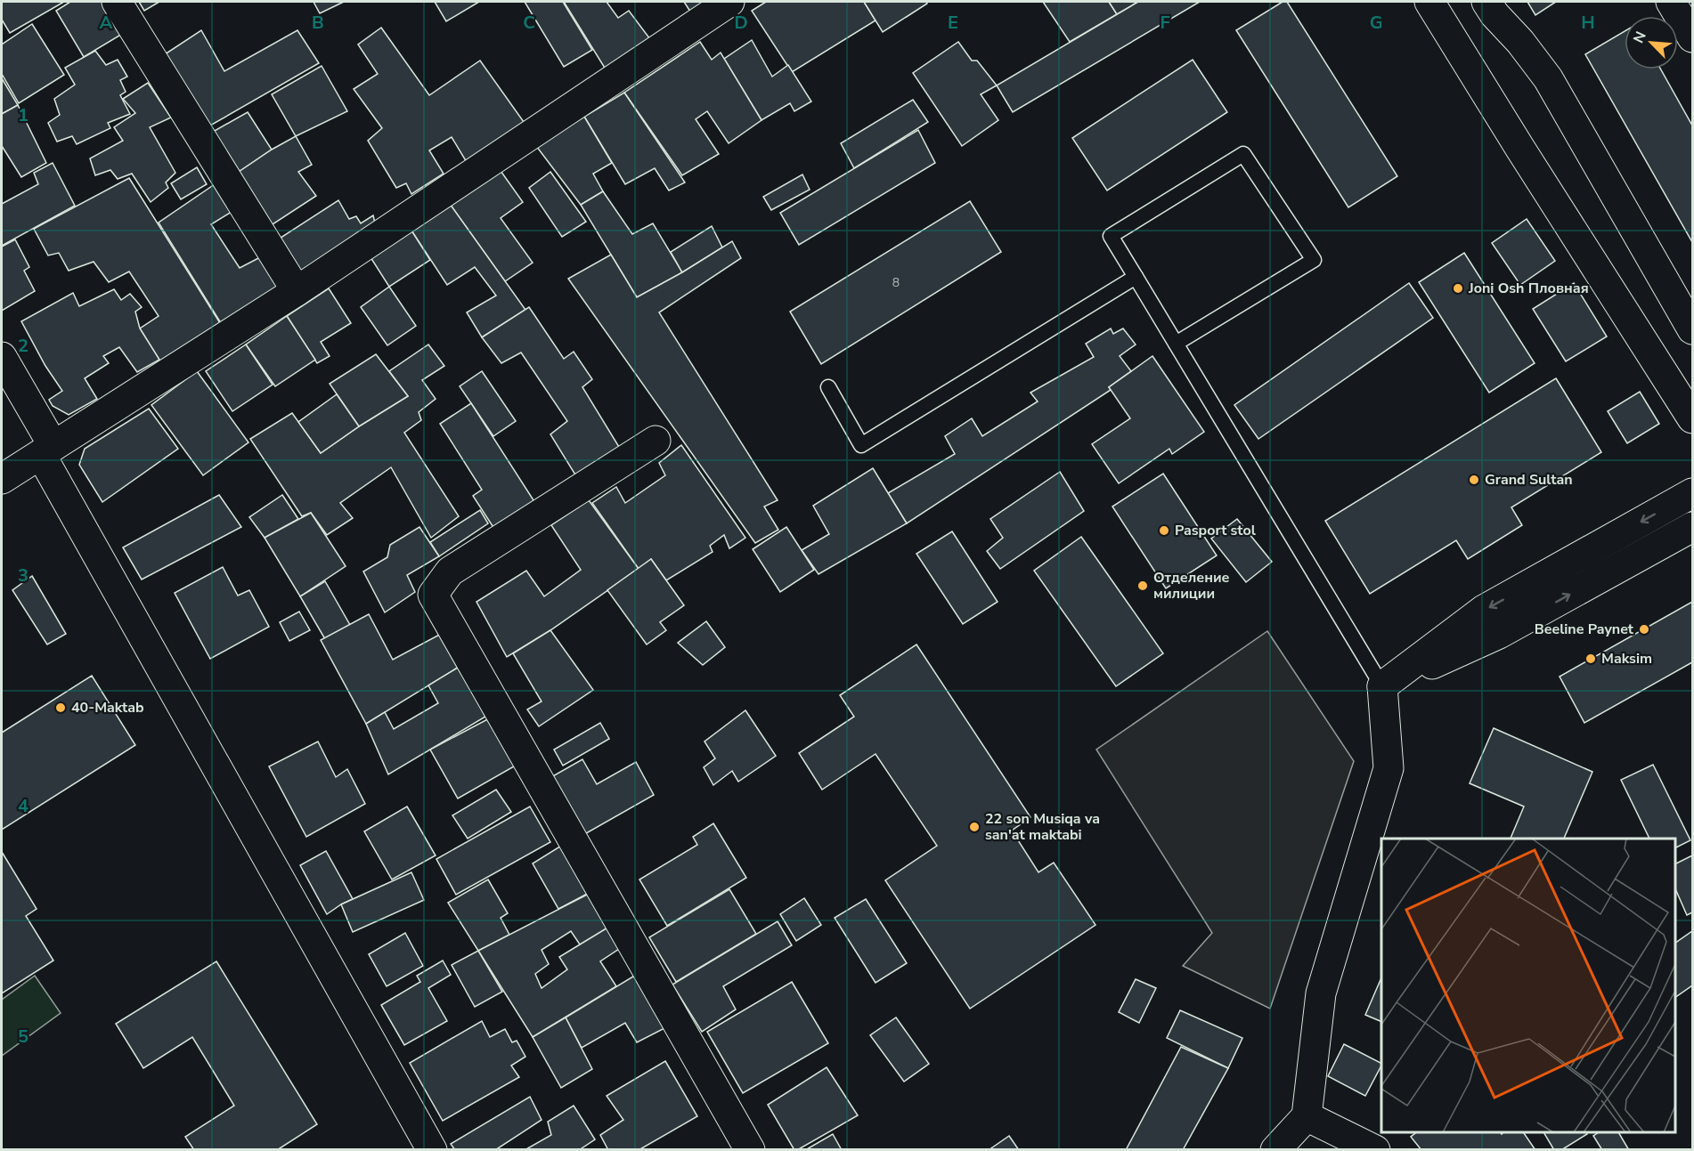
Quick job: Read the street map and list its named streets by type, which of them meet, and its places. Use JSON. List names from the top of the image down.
{
  "places": [
    "Joni Osh Пловная",
    "Grand Sultan",
    "Pasport stol",
    "Отделение милиции",
    "Beeline Paynet",
    "Maksim",
    "40-Maktab",
    "22 son Musiqa va san'at maktabi"
  ],
  "house_numbers": ["8"],
  "north": "top left",
  "grid": {
    "columns": [
      "A",
      "B",
      "C",
      "D",
      "E",
      "F",
      "G",
      "H"
    ],
    "rows": [
      "1",
      "2",
      "3",
      "4",
      "5"
    ]
  }
}
